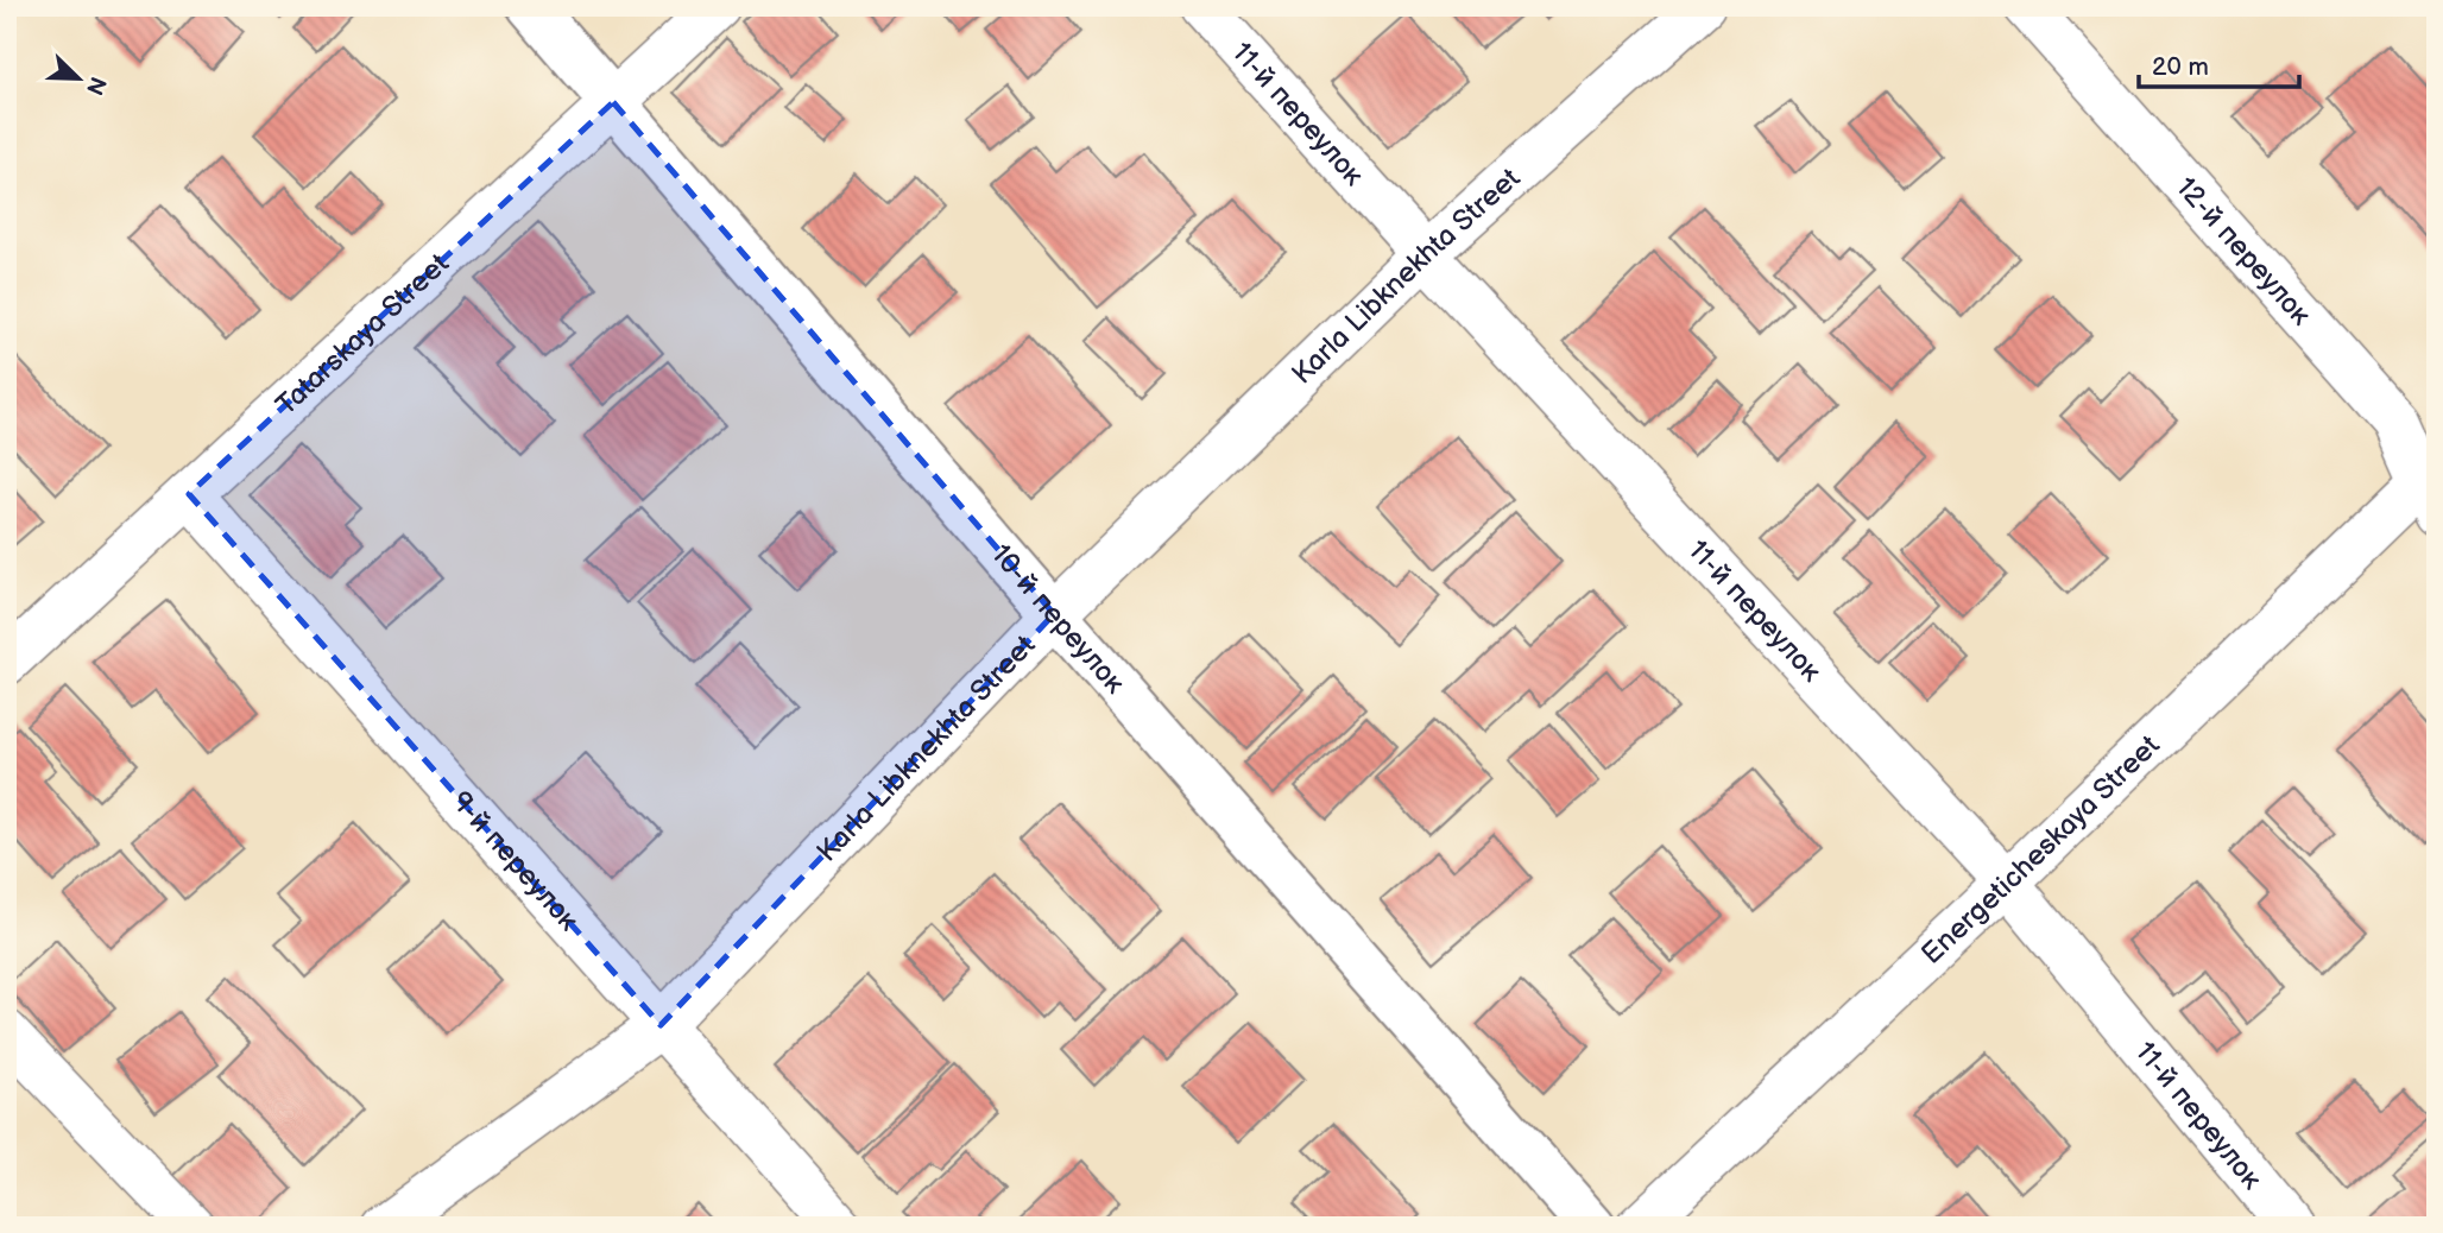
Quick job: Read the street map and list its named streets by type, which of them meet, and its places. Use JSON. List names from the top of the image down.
{
  "streets": {
    "street": [
      "11-й переулок",
      "12-й переулок",
      "Karla Libknekhta Street",
      "Tatarskaya Street",
      "10-й переулок",
      "Energeticheskaya Street",
      "9-й переулок"
    ]
  },
  "crossings": [
    ["11-й переулок", "Karla Libknekhta Street"],
    ["11-й переулок", "Energeticheskaya Street"],
    ["12-й переулок", "Energeticheskaya Street"],
    ["Karla Libknekhta Street", "10-й переулок"],
    ["Karla Libknekhta Street", "9-й переулок"],
    ["Tatarskaya Street", "10-й переулок"],
    ["Tatarskaya Street", "9-й переулок"]
  ],
  "scale_bar": "20 m",
  "north": "bottom right"
}
